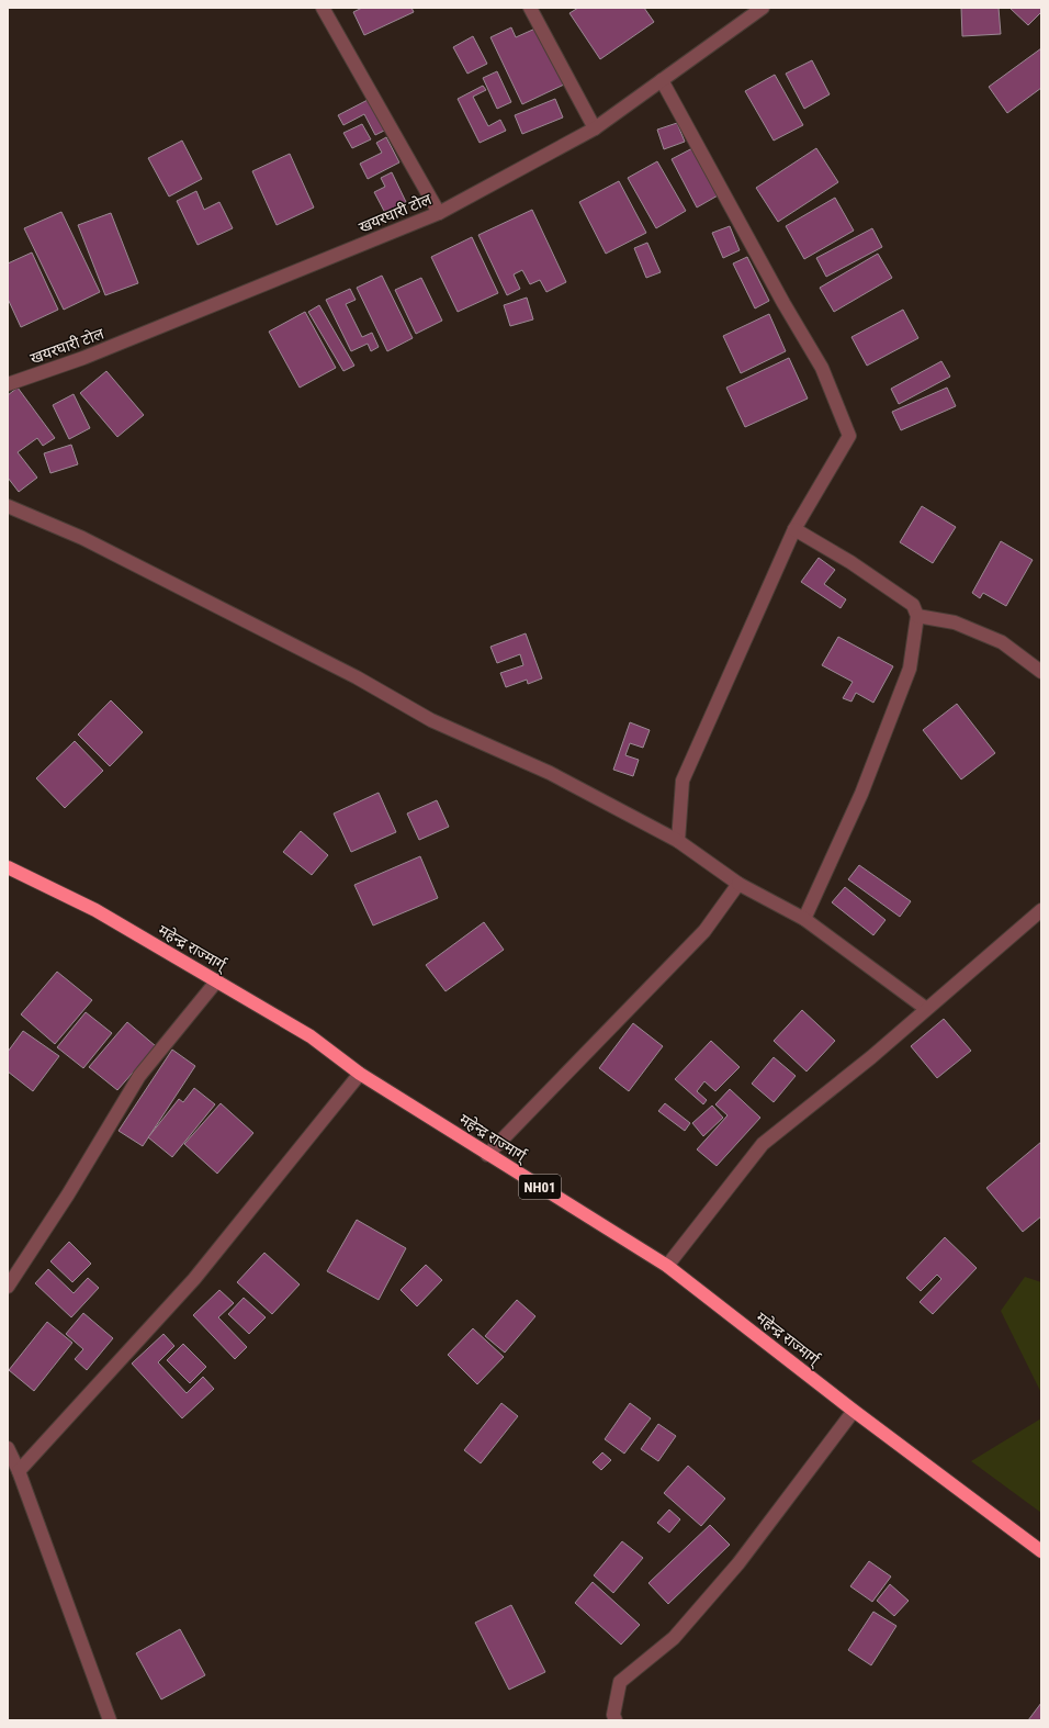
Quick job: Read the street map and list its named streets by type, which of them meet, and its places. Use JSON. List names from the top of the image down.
{
  "streets": {
    "highway": ["महेन्द्र राज्मार्ग्", "NH01"],
    "street": ["खयरघारी टोल"]
  }
}
